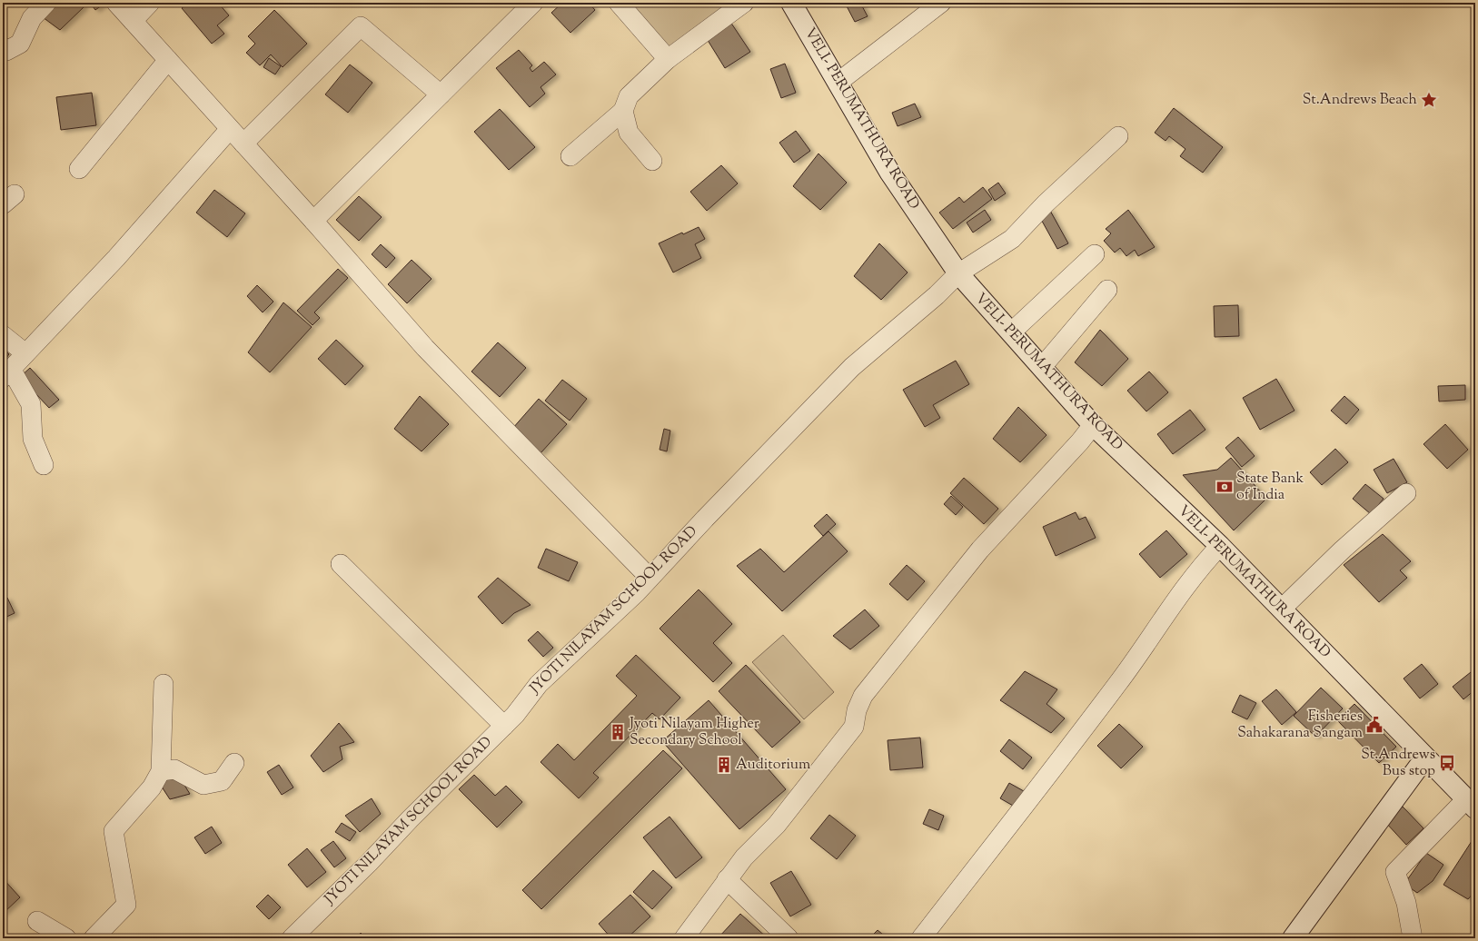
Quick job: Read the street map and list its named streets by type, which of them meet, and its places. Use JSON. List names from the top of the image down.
{
  "streets": {
    "main road": ["VELI- PERUMATHURA ROAD"],
    "street": ["JYOTI NILAYAM SCHOOL ROAD"]
  },
  "crossings": [
    ["VELI- PERUMATHURA ROAD", "JYOTI NILAYAM SCHOOL ROAD"]
  ],
  "places": {
    "place": ["St.Andrews Beach"],
    "bank": ["State Bank of India"],
    "public building": ["Fisheries Sahakarana Sangam"],
    "building": ["Jyoti Nilayam Higher Secondary School", "Auditorium"],
    "bus stop": ["St.Andrews Bus stop"]
  }
}
